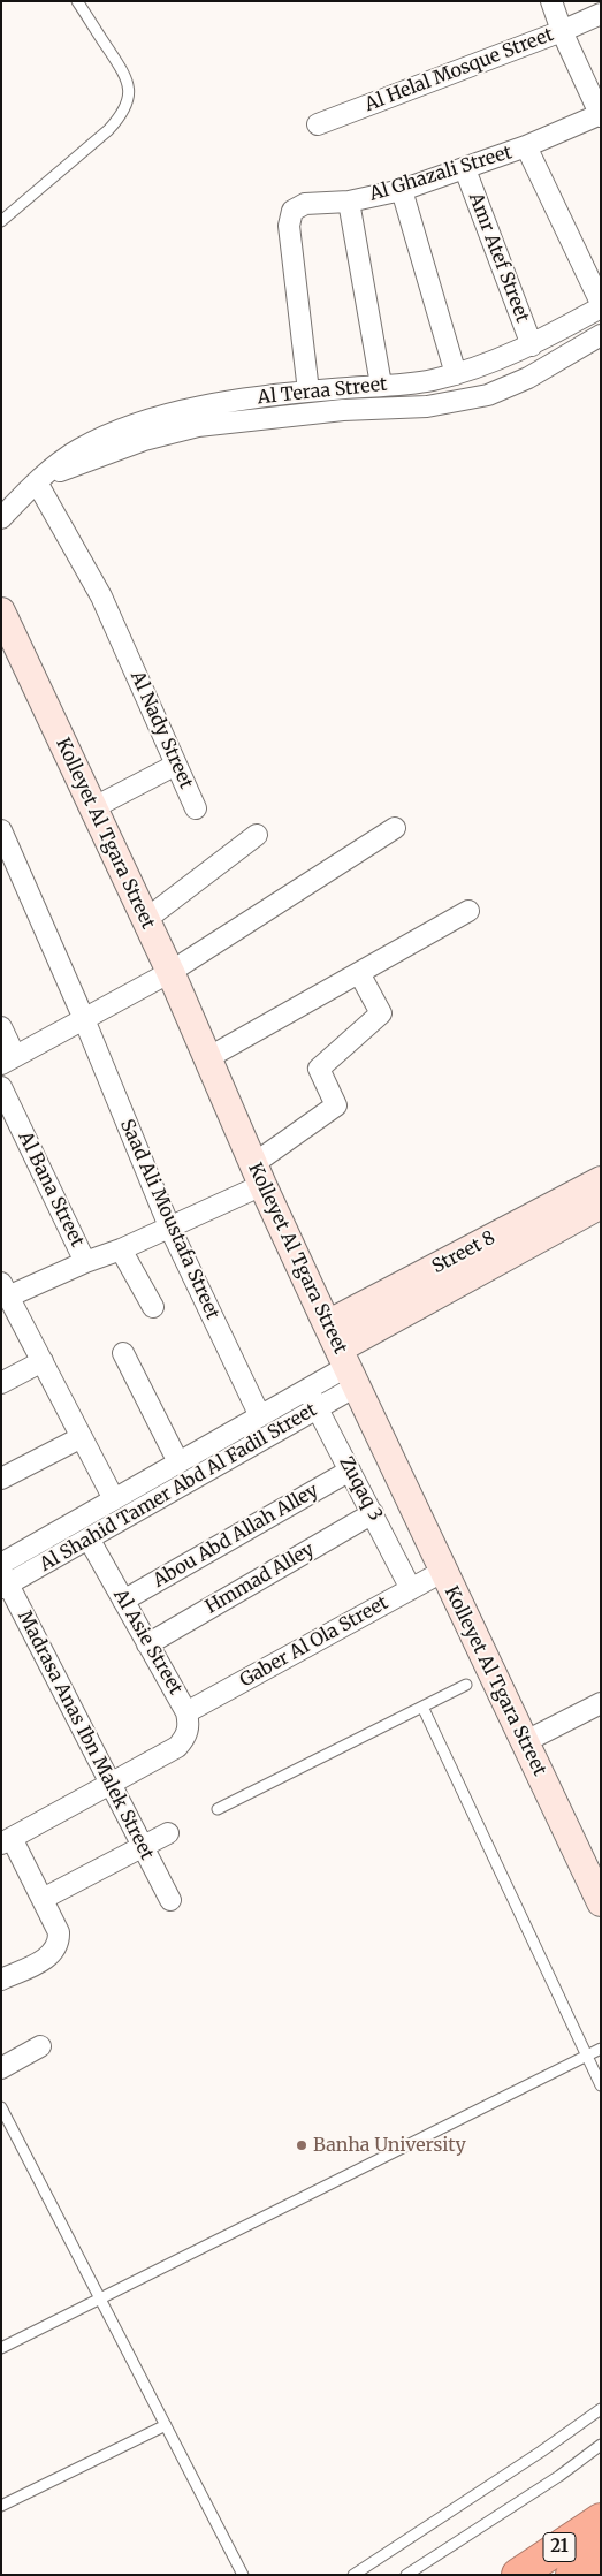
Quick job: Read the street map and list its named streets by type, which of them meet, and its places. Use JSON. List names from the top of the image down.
{
  "streets": {
    "highway": ["21"],
    "street": [
      "Al Helal Mosque Street",
      "Al Ghazali Street",
      "Amr Atef Street",
      "Al Teraa Street",
      "Al Nady Street",
      "Kolleyet Al Tgara Street",
      "Al Bana Street",
      "Saad Ali Moustafa Street",
      "Street 8",
      "Al Shahid Tamer Abd Al Fadil Street",
      "Zuqaq 3",
      "Abou Abd Allah Alley",
      "Hmmad Alley",
      "Al Asie Street",
      "Gaber Al Ola Street",
      "Madrasa Anas Ibn Malek Street"
    ]
  },
  "crossings": [
    ["Al Ghazali Street", "Amr Atef Street"],
    ["Al Ghazali Street", "Al Teraa Street"],
    ["Amr Atef Street", "Al Teraa Street"],
    ["Al Teraa Street", "Al Nady Street"],
    ["Kolleyet Al Tgara Street", "Street 8"],
    ["Kolleyet Al Tgara Street", "Al Shahid Tamer Abd Al Fadil Street"],
    ["Kolleyet Al Tgara Street", "Gaber Al Ola Street"],
    ["Saad Ali Moustafa Street", "Al Shahid Tamer Abd Al Fadil Street"],
    ["Street 8", "Al Shahid Tamer Abd Al Fadil Street"],
    ["Al Shahid Tamer Abd Al Fadil Street", "Zuqaq 3"],
    ["Al Shahid Tamer Abd Al Fadil Street", "Al Asie Street"],
    ["Al Shahid Tamer Abd Al Fadil Street", "Madrasa Anas Ibn Malek Street"],
    ["Zuqaq 3", "Abou Abd Allah Alley"],
    ["Zuqaq 3", "Hmmad Alley"],
    ["Zuqaq 3", "Gaber Al Ola Street"],
    ["Abou Abd Allah Alley", "Al Asie Street"],
    ["Hmmad Alley", "Al Asie Street"],
    ["Al Asie Street", "Gaber Al Ola Street"],
    ["Al Asie Street", "Madrasa Anas Ibn Malek Street"]
  ],
  "places": ["Banha University"]
}
